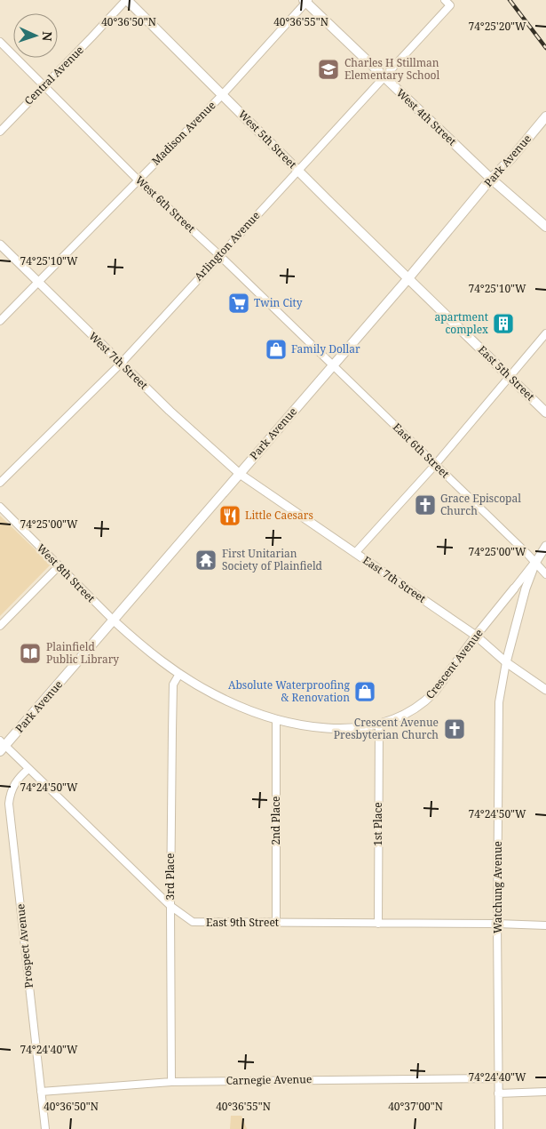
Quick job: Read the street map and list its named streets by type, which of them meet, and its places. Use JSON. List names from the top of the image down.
{
  "streets": {
    "main road": [
      "West 4th Street",
      "West 5th Street",
      "Park Avenue",
      "East 5th Street"
    ],
    "street": [
      "Central Avenue",
      "Madison Avenue",
      "West 6th Street",
      "Arlington Avenue",
      "West 7th Street",
      "East 6th Street",
      "West 8th Street",
      "East 7th Street",
      "Crescent Avenue",
      "2nd Place",
      "1st Place",
      "3rd Place",
      "Watchung Avenue",
      "East 9th Street",
      "Prospect Avenue",
      "Carnegie Avenue"
    ]
  },
  "crossings": [
    ["Central Avenue", "West 5th Street"],
    ["Central Avenue", "West 6th Street"],
    ["West 4th Street", "Madison Avenue"],
    ["West 4th Street", "Park Avenue"],
    ["West 4th Street", "Arlington Avenue"],
    ["Madison Avenue", "West 5th Street"],
    ["Madison Avenue", "West 6th Street"],
    ["Madison Avenue", "West 7th Street"],
    ["West 5th Street", "Park Avenue"],
    ["West 5th Street", "Arlington Avenue"],
    ["West 5th Street", "East 5th Street"],
    ["Park Avenue", "West 6th Street"],
    ["Park Avenue", "West 7th Street"],
    ["Park Avenue", "East 5th Street"],
    ["Park Avenue", "East 6th Street"],
    ["Park Avenue", "West 8th Street"],
    ["Park Avenue", "East 7th Street"],
    ["Park Avenue", "Crescent Avenue"],
    ["Park Avenue", "East 9th Street"],
    ["West 6th Street", "Arlington Avenue"],
    ["West 6th Street", "East 6th Street"],
    ["Arlington Avenue", "West 7th Street"],
    ["West 7th Street", "East 7th Street"],
    ["East 6th Street", "Crescent Avenue"],
    ["East 6th Street", "Watchung Avenue"],
    ["West 8th Street", "Crescent Avenue"],
    ["East 7th Street", "Crescent Avenue"],
    ["East 7th Street", "Watchung Avenue"],
    ["Crescent Avenue", "2nd Place"],
    ["Crescent Avenue", "1st Place"],
    ["Crescent Avenue", "3rd Place"],
    ["Crescent Avenue", "Watchung Avenue"],
    ["2nd Place", "East 9th Street"],
    ["1st Place", "East 9th Street"],
    ["3rd Place", "East 9th Street"],
    ["3rd Place", "Carnegie Avenue"],
    ["Watchung Avenue", "East 9th Street"],
    ["Watchung Avenue", "Carnegie Avenue"],
    ["East 9th Street", "Prospect Avenue"],
    ["Prospect Avenue", "Carnegie Avenue"]
  ],
  "places": {
    "school or university": ["Charles H Stillman Elementary School"],
    "supermarket": ["Twin City"],
    "building": ["apartment complex"],
    "shop": ["Family Dollar", "Absolute Waterproofing & Renovation"],
    "church": ["Grace Episcopal Church", "Crescent Avenue Presbyterian Church"],
    "restaurant": ["Little Caesars"],
    "temple": ["First Unitarian Society of Plainfield"],
    "library": ["Plainfield Public Library"]
  },
  "north": "right",
  "coordinates": [
    "40°36'50\"N",
    "40°36'55\"N",
    "74°25'20\"W",
    "74°25'10\"W",
    "74°25'00\"W",
    "74°24'50\"W",
    "74°24'40\"W",
    "40°37'00\"N"
  ]
}
